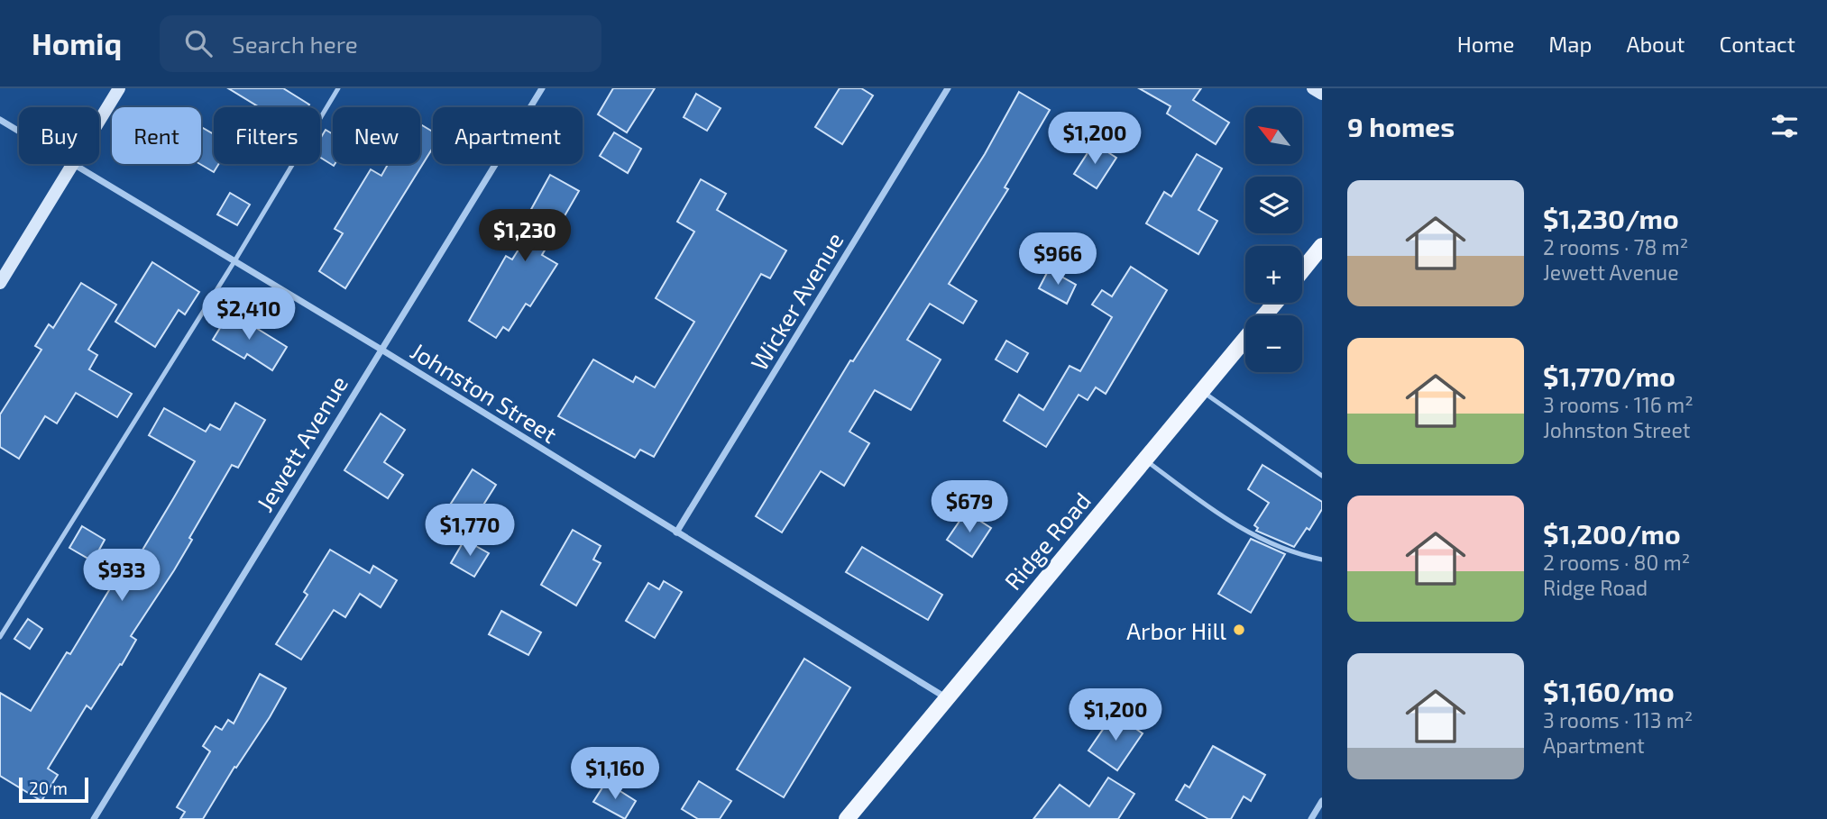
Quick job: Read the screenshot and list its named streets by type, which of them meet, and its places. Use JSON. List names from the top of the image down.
{
  "streets": {
    "main road": ["Ridge Road"],
    "street": ["Wicker Avenue", "Johnston Street", "Jewett Avenue"]
  },
  "crossings": [
    ["Wicker Avenue", "Johnston Street"],
    ["Johnston Street", "Jewett Avenue"],
    ["Johnston Street", "Ridge Road"]
  ],
  "places": ["Arbor Hill"],
  "scale_bar": "20 m",
  "north": "top left",
  "page": {
    "header": "Homiq",
    "search": "Search here",
    "nav": [
      "Home",
      "Map",
      "About",
      "Contact"
    ],
    "heading": "9 homes",
    "map_buttons": ["+", "−"],
    "chip": [
      "Buy",
      "Rent",
      "Filters",
      "New",
      "Apartment"
    ],
    "price": [
      "$1,200",
      "$1,230",
      "$966",
      "$2,410",
      "$679",
      "$1,770",
      "$933",
      "$1,200",
      "$1,160"
    ],
    "list": [
      {
        "name": "$1,230/mo",
        "note": "2 rooms · 78 m² · Jewett Avenue"
      },
      {
        "name": "$1,770/mo",
        "note": "3 rooms · 116 m² · Johnston Street"
      },
      {
        "name": "$1,200/mo",
        "note": "2 rooms · 80 m² · Ridge Road"
      },
      {
        "name": "$1,160/mo",
        "note": "3 rooms · 113 m² · Apartment"
      }
    ],
    "scale": "20 m"
  }
}
